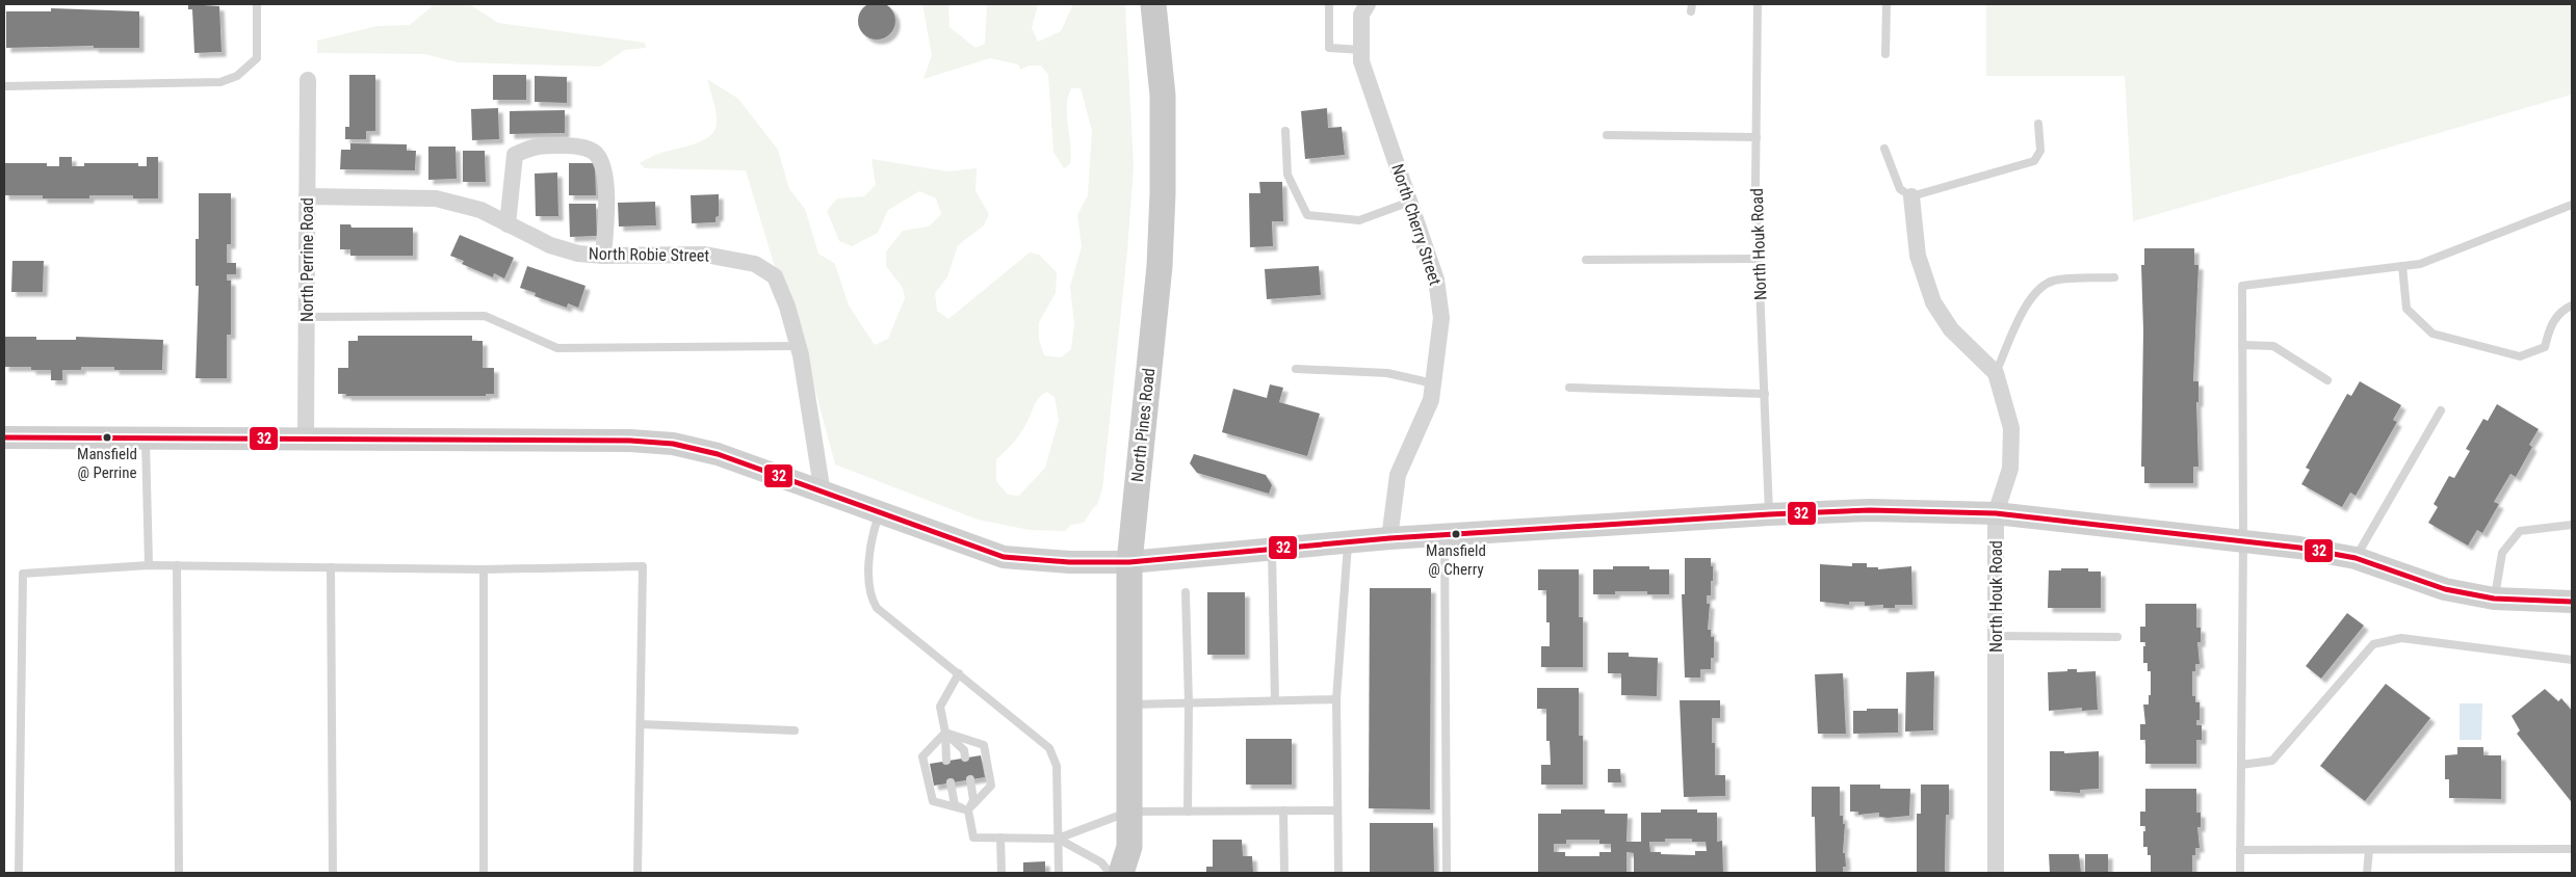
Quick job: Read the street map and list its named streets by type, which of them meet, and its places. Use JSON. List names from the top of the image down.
{
  "streets": {
    "main road": ["North Pines Road"],
    "street": [
      "North Cherry Street",
      "North Houk Road",
      "North Robie Street",
      "North Perrine Road"
    ]
  },
  "crossings": [
    ["North Robie Street", "North Perrine Road"]
  ],
  "places": ["Mansfield @ Perrine", "Mansfield @ Cherry"],
  "lines": ["transit line 32"]
}
